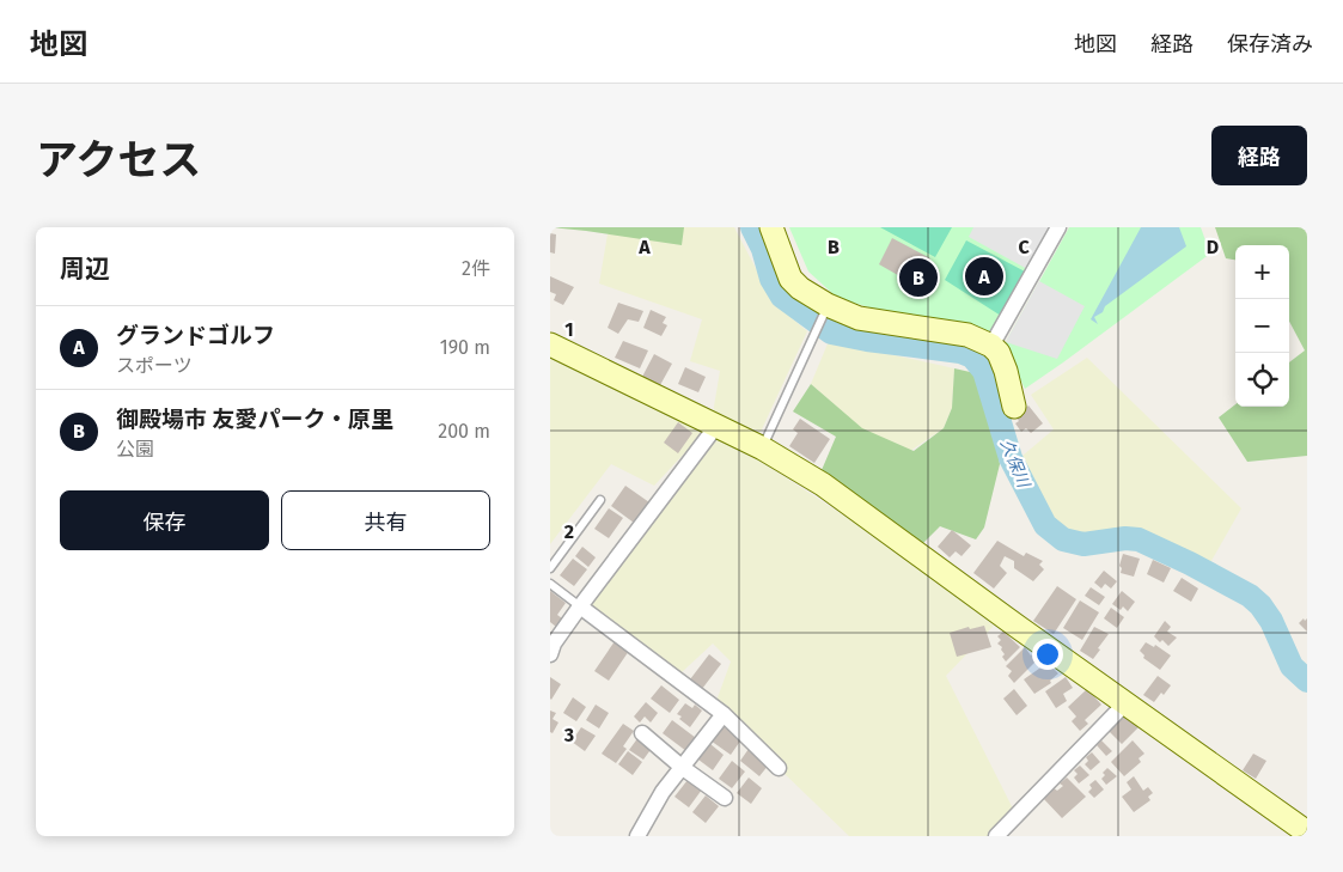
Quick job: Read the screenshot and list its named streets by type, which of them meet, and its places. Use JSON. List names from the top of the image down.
{
  "water": ["久保川"],
  "page": {
    "header": "地図",
    "nav": ["地図", "経路", "保存済み"],
    "title": "アクセス",
    "buttons": [
      "経路",
      ["保存", "共有"]
    ],
    "heading": ["周辺", "2件"],
    "map_buttons": ["+", "−"],
    "pins": ["A", "B"],
    "list": [
      {
        "mark": "A",
        "name": "グランドゴルフ",
        "note": "スポーツ",
        "value": "190 m"
      },
      {
        "mark": "B",
        "name": "御殿場市 友愛パーク・原里",
        "note": "公園",
        "value": "200 m"
      }
    ]
  },
  "grid": {
    "columns": [
      "A",
      "B",
      "C",
      "D"
    ],
    "rows": ["1", "2", "3"]
  }
}
